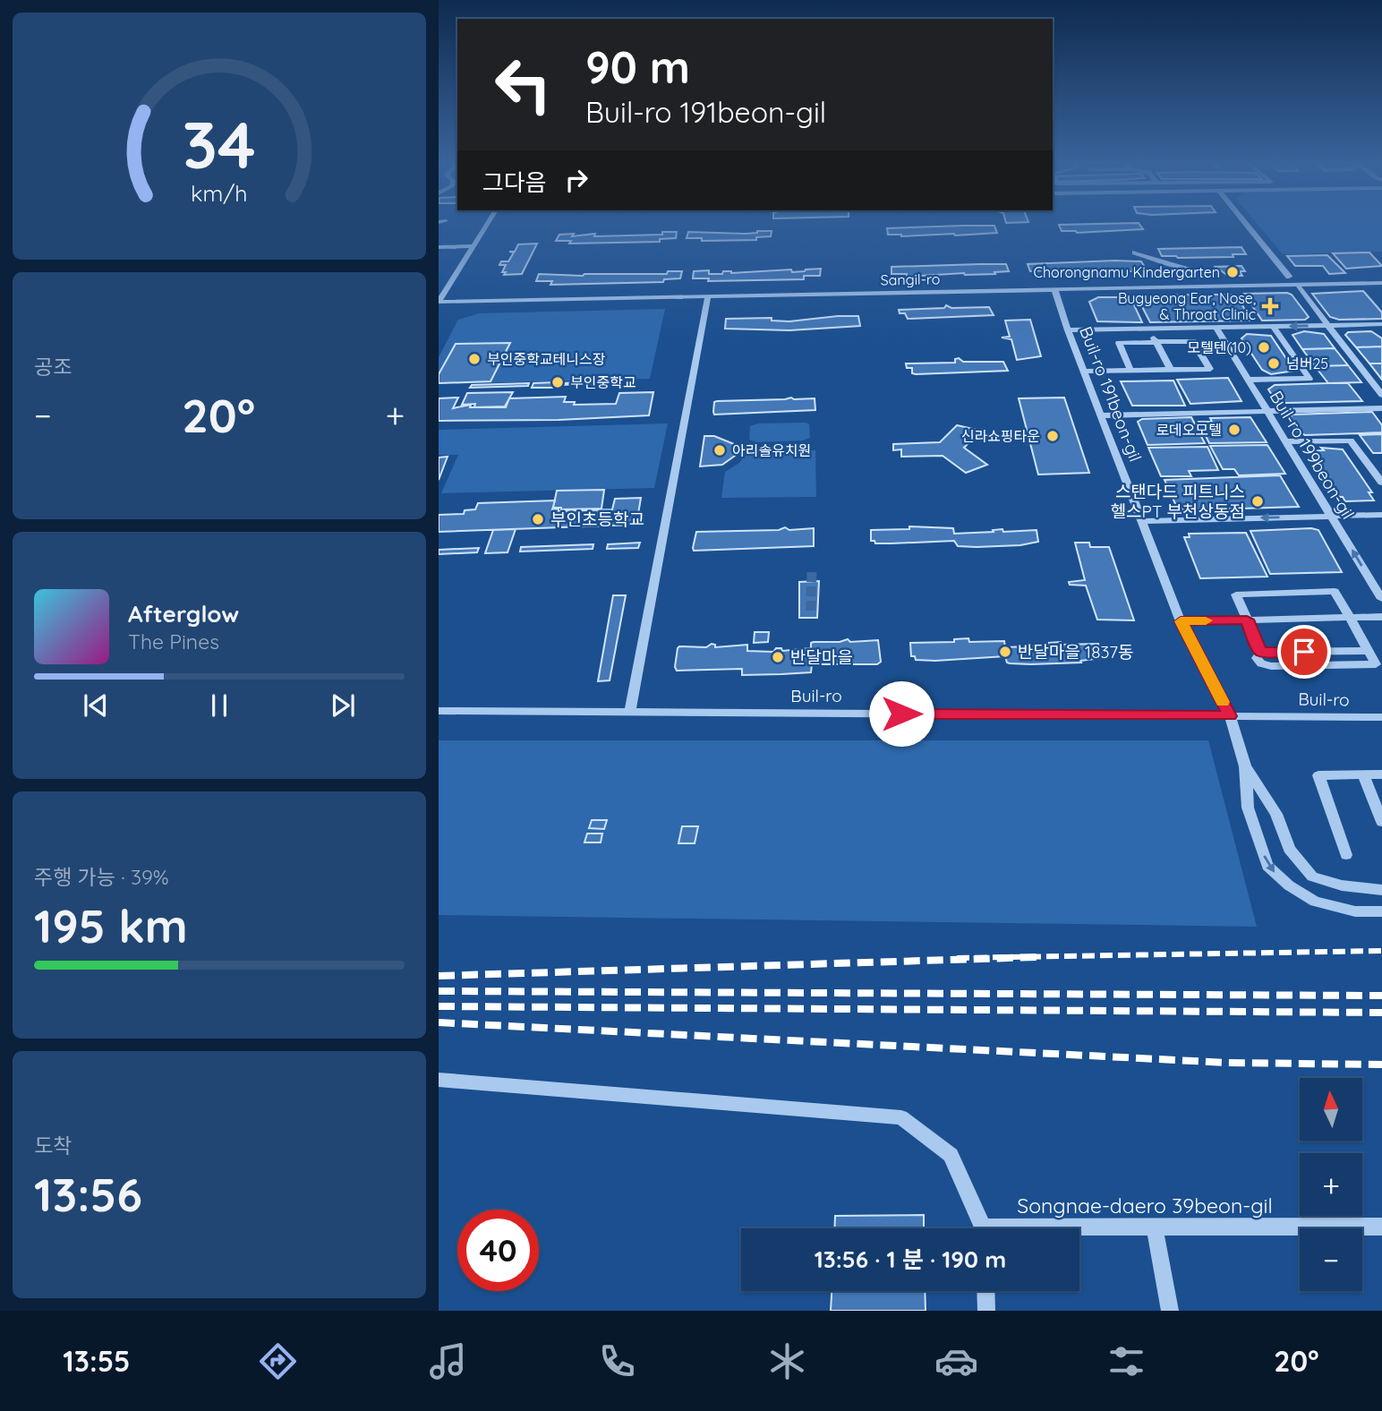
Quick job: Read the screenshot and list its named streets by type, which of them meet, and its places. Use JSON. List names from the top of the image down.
{
  "streets": {
    "street": [
      "Sangil-ro",
      "Buil-ro 191beon-gil",
      "Buil-ro 199beon-gil",
      "Buil-ro",
      "Songnae-daero 39beon-gil"
    ]
  },
  "crossings": [
    ["Sangil-ro", "Buil-ro 191beon-gil"],
    ["Buil-ro 191beon-gil", "Buil-ro"]
  ],
  "places": {
    "other": [
      "Chorongnamu Kindergarten",
      "모텔텐(10)",
      "부인중학교테니스장",
      "넘버25",
      "부인중학교",
      "로데오모텔",
      "신라쇼핑타운",
      "아리솔유치원",
      "스탠다드 피트니스 헬스PT 부천상동점",
      "부인초등학교",
      "반달마을 1837동",
      "반달마을"
    ],
    "health": ["Bugyeong Ear, Nose, & Throat Clinic"]
  },
  "north": "top",
  "page": {
    "turn": ["90 m", "Buil-ro 191beon-gil"],
    "then": "그다음",
    "tile": [
      "공조",
      ["주행 가능 · 39%", "195 km"],
      ["도착", "13:56"]
    ],
    "heat": ["−", "20°", "+"],
    "song": ["Afterglow", "The Pines"],
    "map_buttons": ["+", "−"],
    "limit": "40",
    "trip": "13:56 · 1 분 · 190 m",
    "tabs": ["13:55", "20°"],
    "gauge": ["34", "km/h"]
  }
}
